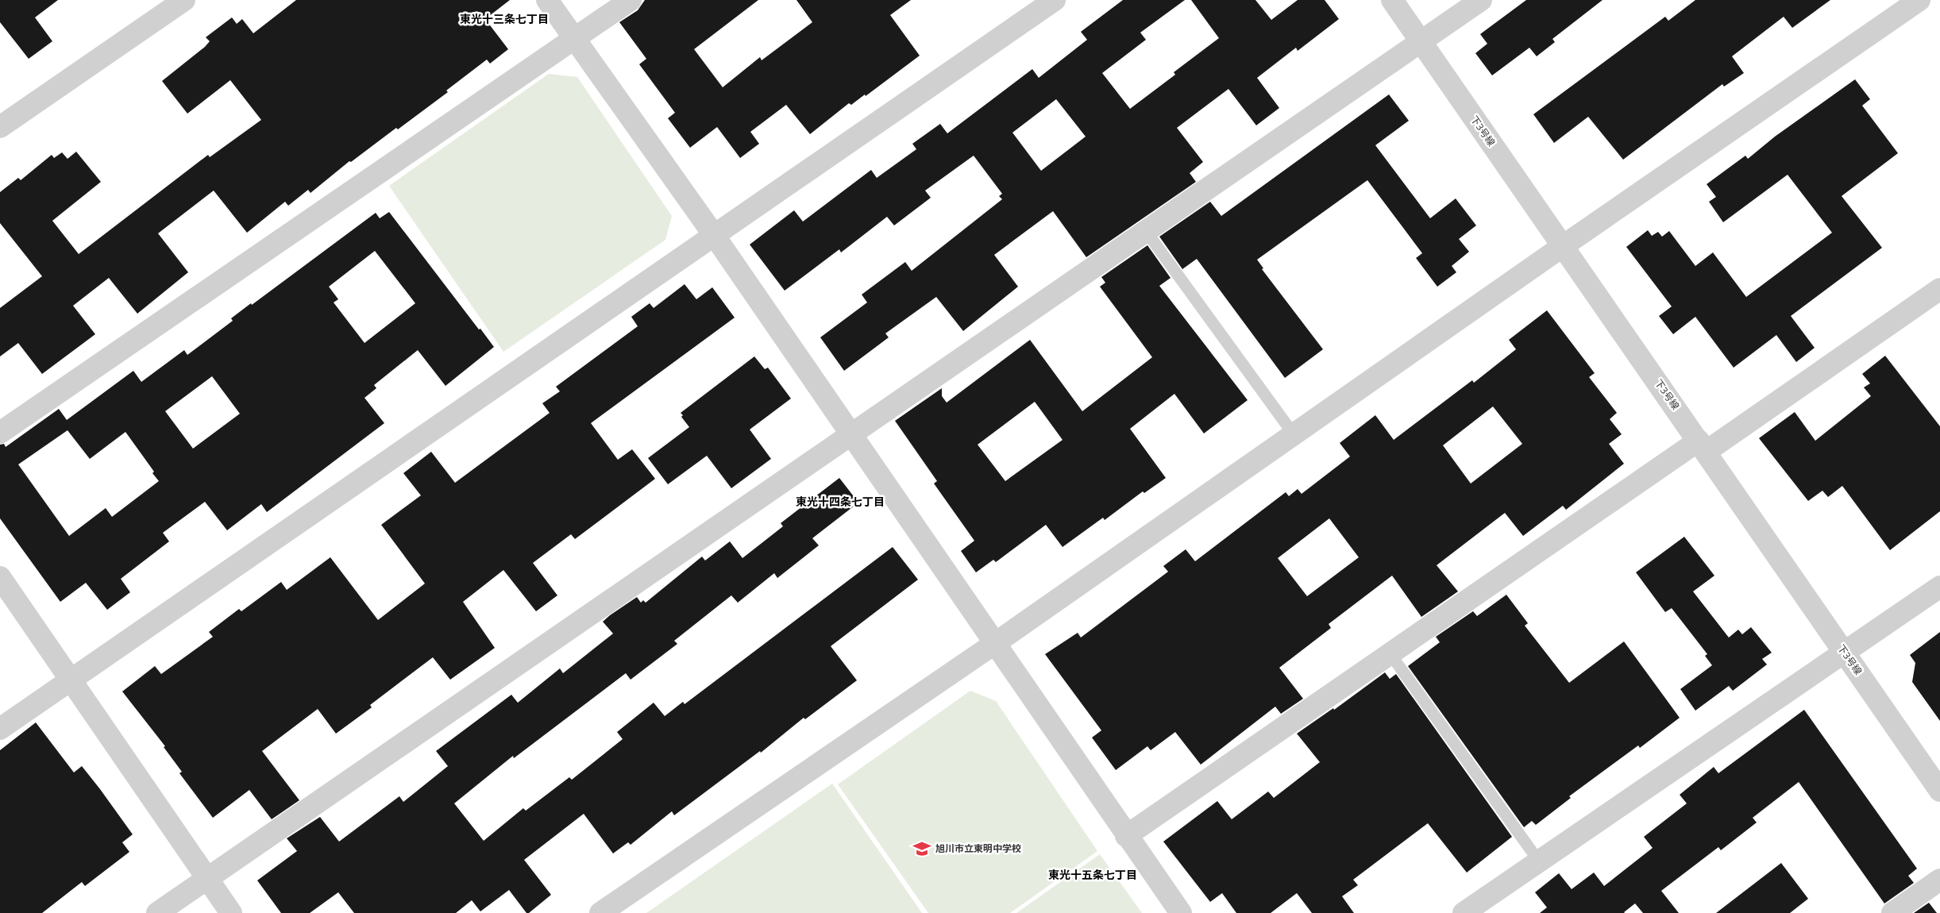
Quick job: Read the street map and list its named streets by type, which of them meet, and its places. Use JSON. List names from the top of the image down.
{
  "streets": {
    "street": ["下3号線"]
  },
  "districts": ["東光十三条七丁目", "東光十四条七丁目", "東光十五条七丁目"],
  "places": {
    "school or university": ["旭川市立東明中学校"]
  }
}
